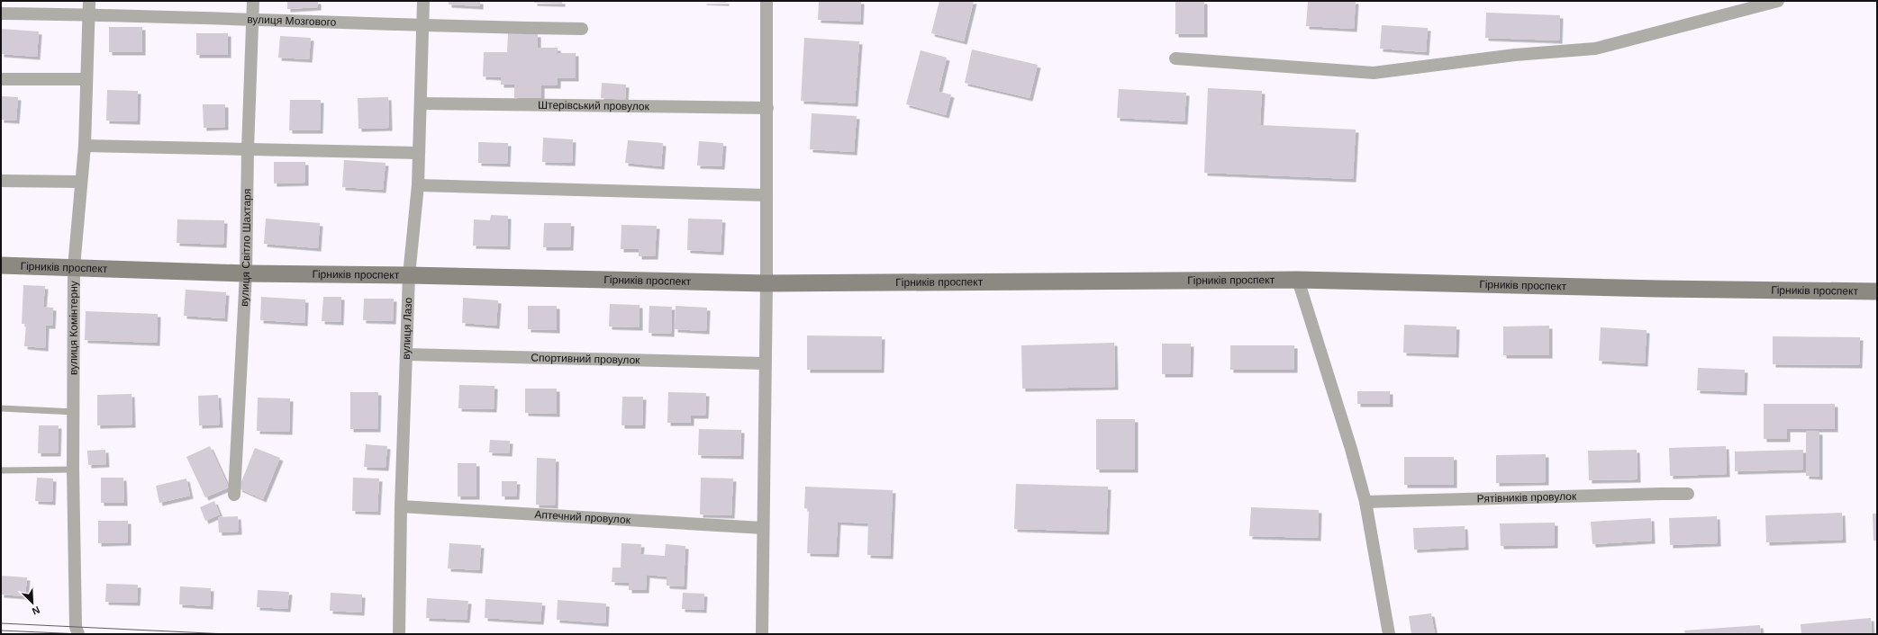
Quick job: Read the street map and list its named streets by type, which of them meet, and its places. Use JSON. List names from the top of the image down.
{
  "streets": {
    "main road": ["Гірників проспект"],
    "street": [
      "вулиця Мозгового",
      "Штерівський провулок",
      "вулиця Світло Шахтаря",
      "вулиця Комінтерну",
      "вулиця Лазо",
      "Спортивний провулок",
      "Рятівників провулок",
      "Аптечний провулок"
    ]
  },
  "crossings": [
    ["вулиця Мозгового", "вулиця Світло Шахтаря"],
    ["вулиця Мозгового", "вулиця Комінтерну"],
    ["вулиця Мозгового", "вулиця Лазо"],
    ["Штерівський провулок", "вулиця Лазо"],
    ["вулиця Світло Шахтаря", "Гірників проспект"],
    ["Гірників проспект", "вулиця Комінтерну"],
    ["Гірників проспект", "вулиця Лазо"],
    ["вулиця Лазо", "Спортивний провулок"],
    ["вулиця Лазо", "Аптечний провулок"]
  ],
  "north": "bottom right"
}
